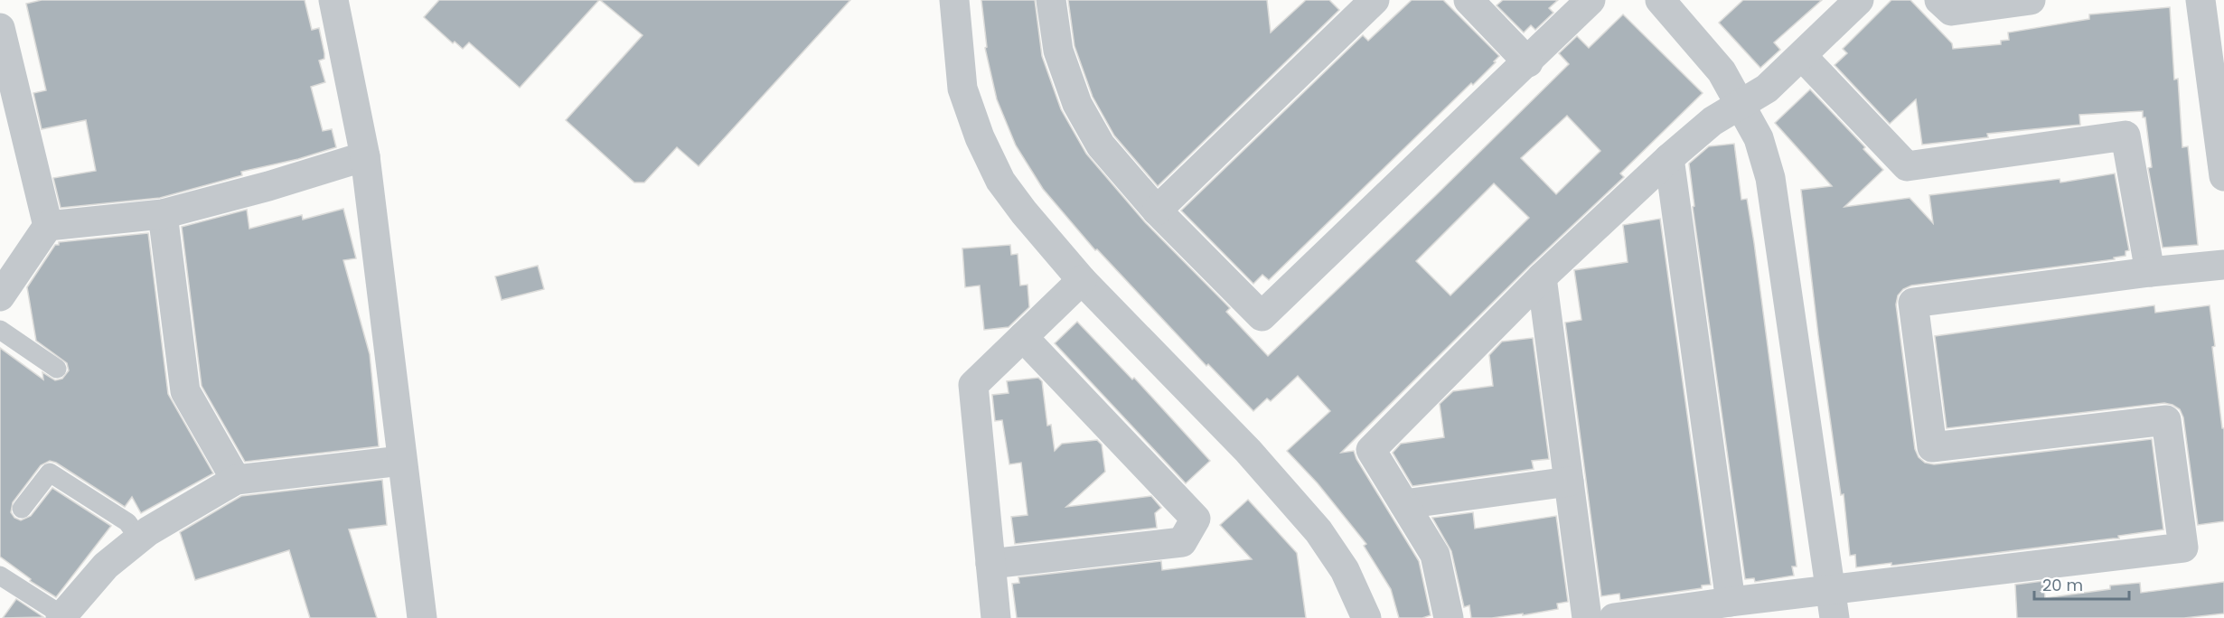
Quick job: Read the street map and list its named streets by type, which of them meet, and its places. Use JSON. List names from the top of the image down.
{
  "scale_bar": "20 m"
}
